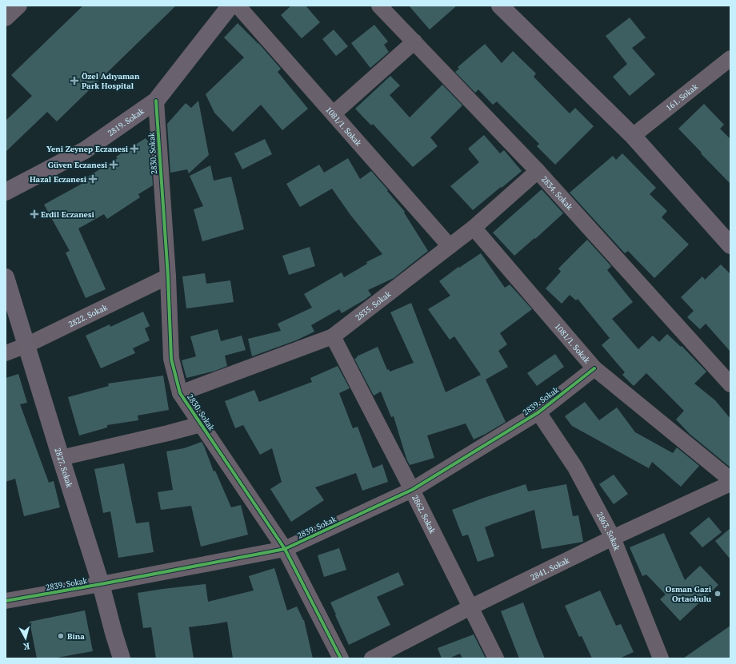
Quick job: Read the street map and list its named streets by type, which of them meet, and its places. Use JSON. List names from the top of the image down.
{
  "streets": {
    "main road": ["2819. Sokak", "2827. Sokak"],
    "street": [
      "161. Sokak",
      "1081/1. Sokak",
      "2830. Sokak",
      "2834. Sokak",
      "2835. Sokak",
      "2822. Sokak",
      "2839. Sokak",
      "2862. Sokak",
      "2863. Sokak",
      "2841. Sokak"
    ]
  },
  "crossings": [
    ["2819. Sokak", "2830. Sokak"],
    ["1081/1. Sokak", "2835. Sokak"],
    ["1081/1. Sokak", "2839. Sokak"],
    ["2830. Sokak", "2835. Sokak"],
    ["2830. Sokak", "2822. Sokak"],
    ["2830. Sokak", "2839. Sokak"],
    ["2834. Sokak", "2835. Sokak"],
    ["2835. Sokak", "2862. Sokak"],
    ["2822. Sokak", "2827. Sokak"],
    ["2839. Sokak", "2827. Sokak"],
    ["2839. Sokak", "2862. Sokak"],
    ["2839. Sokak", "2863. Sokak"],
    ["2862. Sokak", "2841. Sokak"],
    ["2863. Sokak", "2841. Sokak"]
  ],
  "places": {
    "health": [
      "Özel Adıyaman Park Hospital",
      "Yeni Zeynep Eczanesi",
      "Güven Eczanesi",
      "Hazal Eczanesi",
      "Erdil Eczanesi"
    ],
    "other": ["Osman Gazi Ortaokulu", "Bina"]
  },
  "north": "bottom"
}
